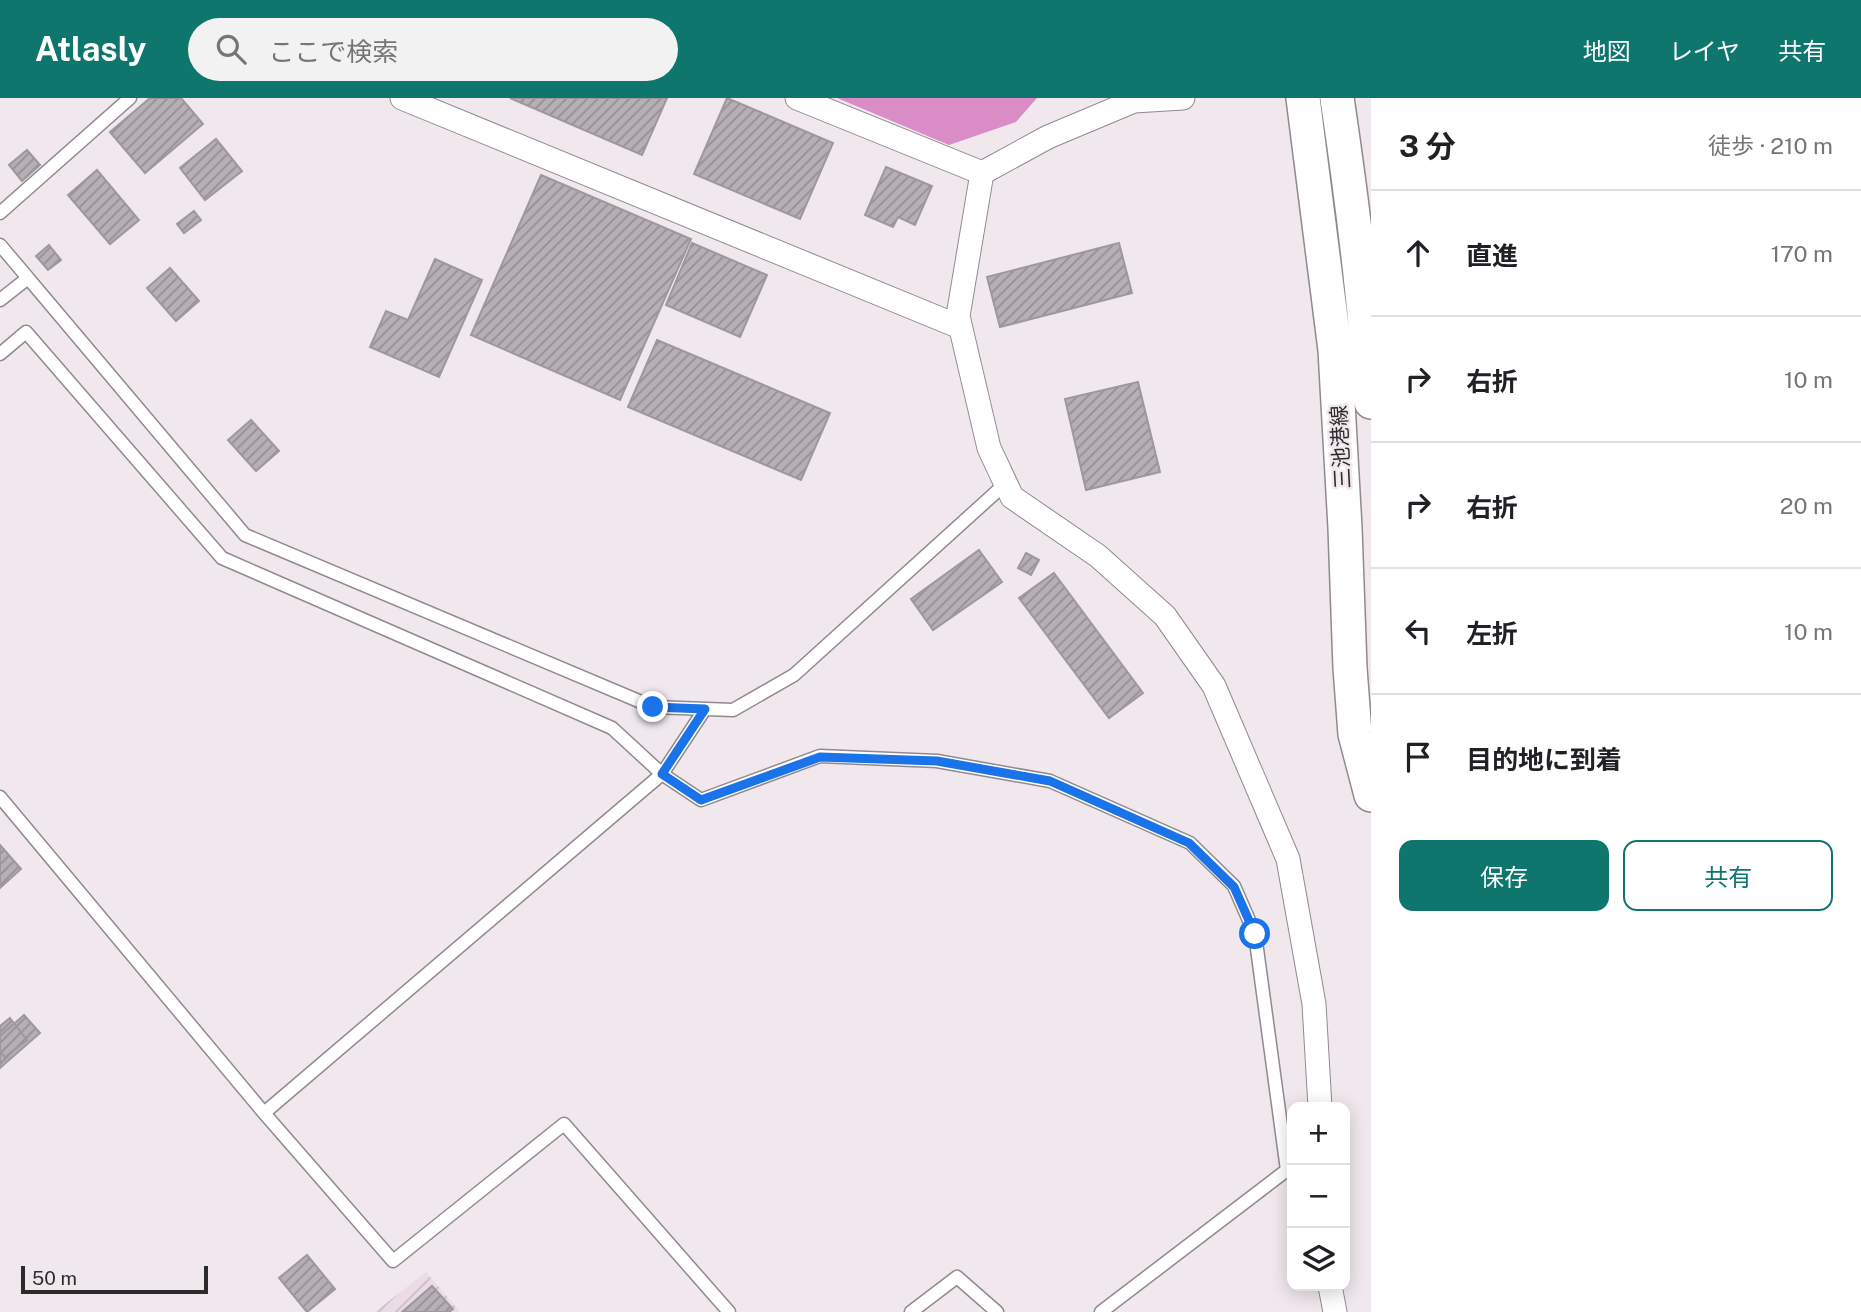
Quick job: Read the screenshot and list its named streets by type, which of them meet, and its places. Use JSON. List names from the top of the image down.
{
  "streets": {
    "main road": ["三池港線"]
  },
  "scale_bar": "50 m",
  "page": {
    "header": "Atlasly",
    "search": "ここで検索",
    "nav": ["地図", "レイヤ", "共有"],
    "heading": ["3 分", "徒歩 · 210 m"],
    "list": [
      ["直進", "170 m"],
      ["右折", "10 m"],
      ["右折", "20 m"],
      ["左折", "10 m"],
      "目的地に到着"
    ],
    "buttons": ["保存", "共有"],
    "map_buttons": ["+", "−"],
    "scale": "50 m"
  }
}
